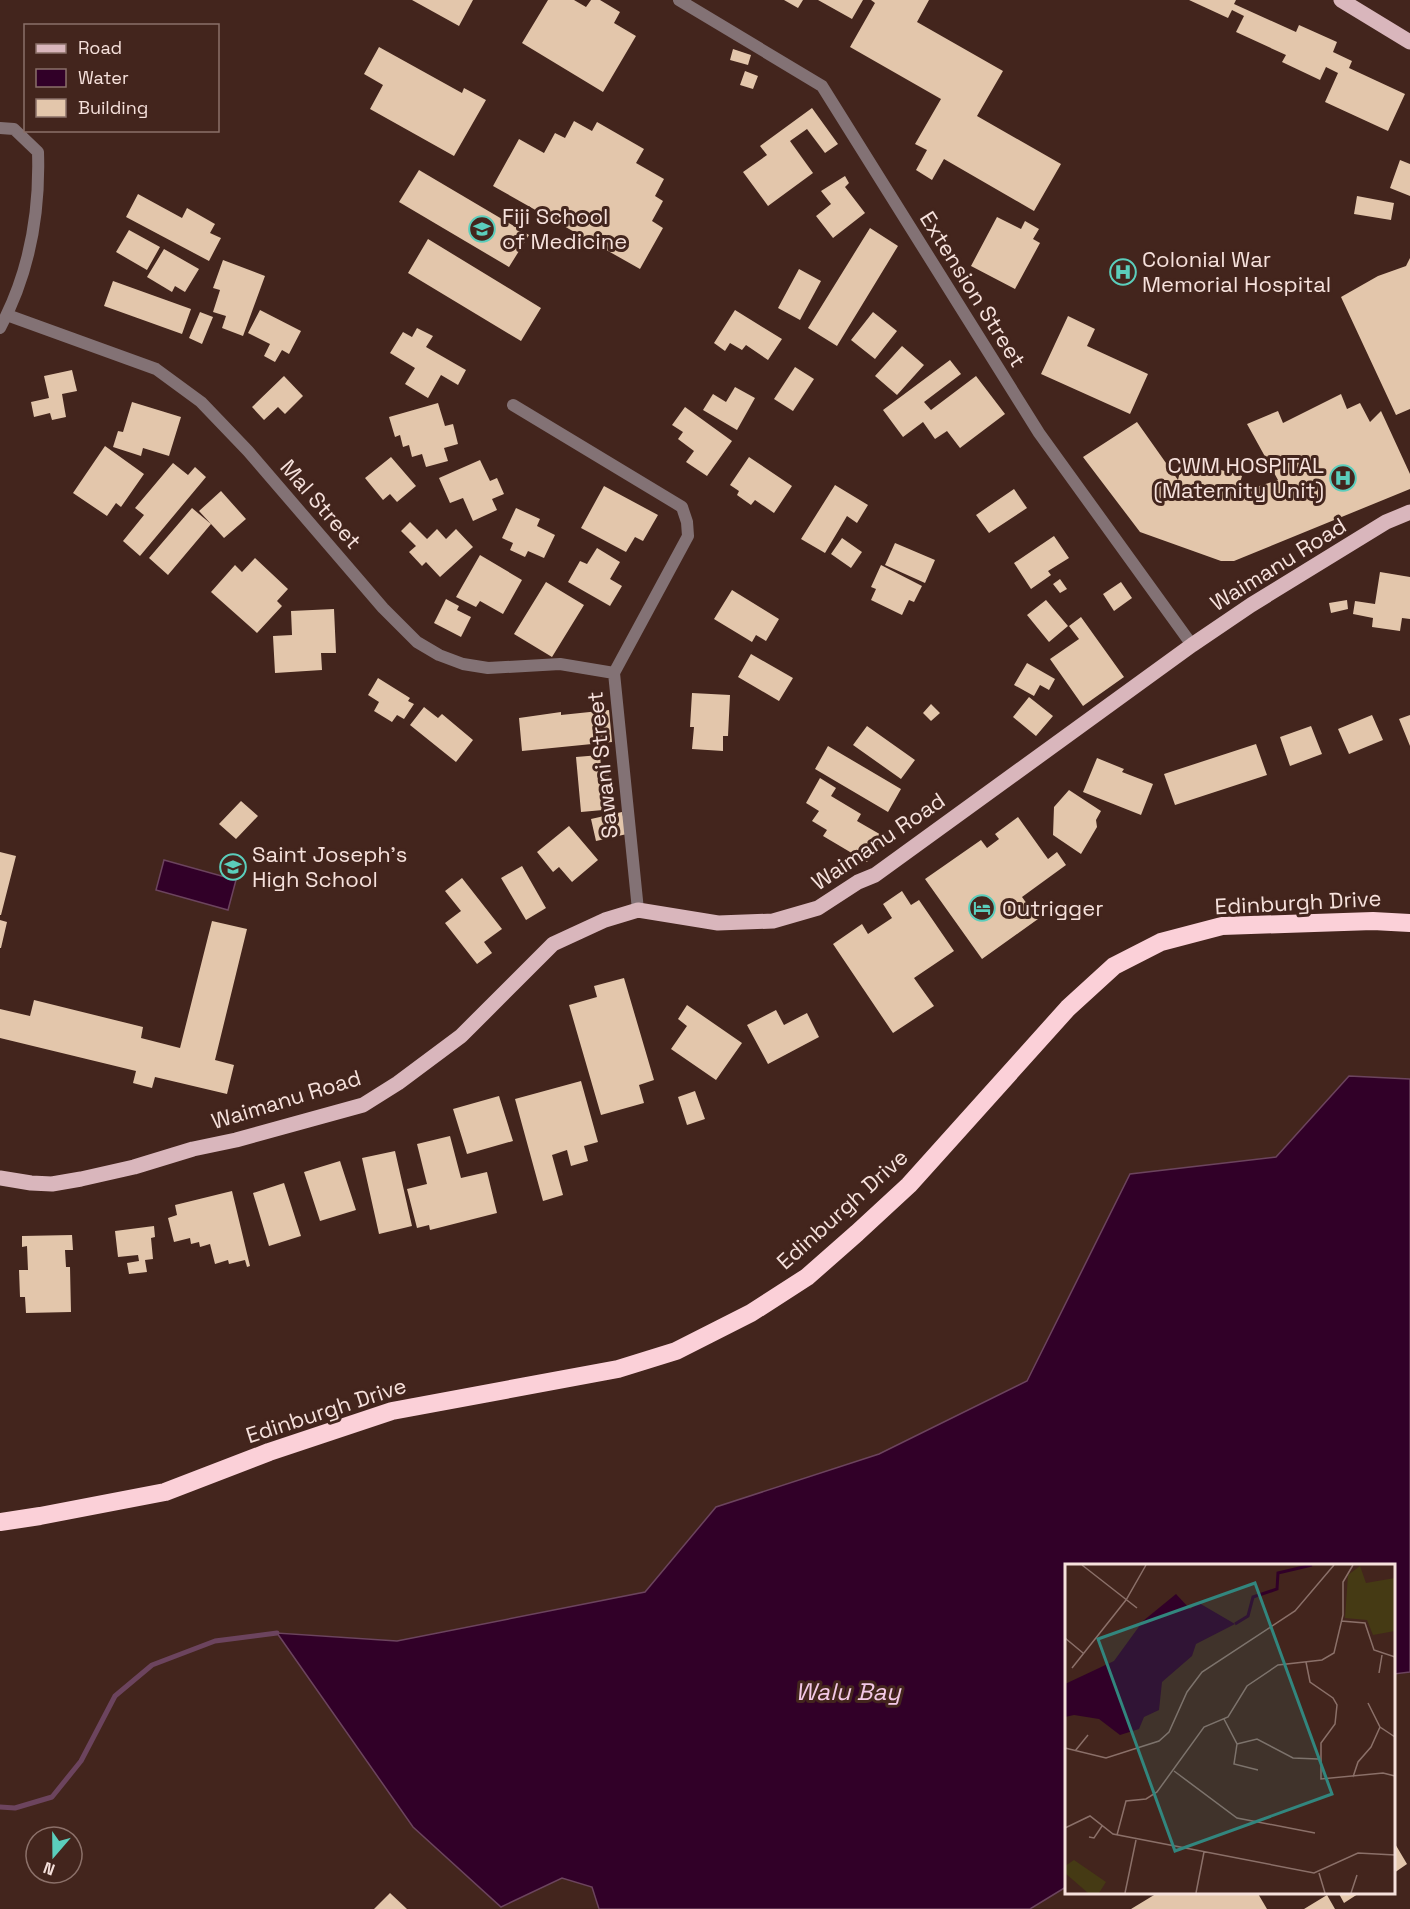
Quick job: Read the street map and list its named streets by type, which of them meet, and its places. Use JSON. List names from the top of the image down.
{
  "streets": {
    "highway": ["Edinburgh Drive"],
    "main road": ["Waimanu Road"],
    "street": ["Extension Street", "Mal Street", "Sawani Street"]
  },
  "crossings": [
    ["Extension Street", "Waimanu Road"],
    ["Mal Street", "Sawani Street"],
    ["Waimanu Road", "Sawani Street"]
  ],
  "water": ["Walu Bay"],
  "places": {
    "school or university": ["Fiji School of Medicine", "Saint Joseph's High School"],
    "hospital": ["Colonial War Memorial Hospital", "CWM HOSPITAL (Maternity Unit)"],
    "hotel": ["Outrigger"]
  },
  "legend": ["Road", "Water", "Building"],
  "north": "bottom"
}
